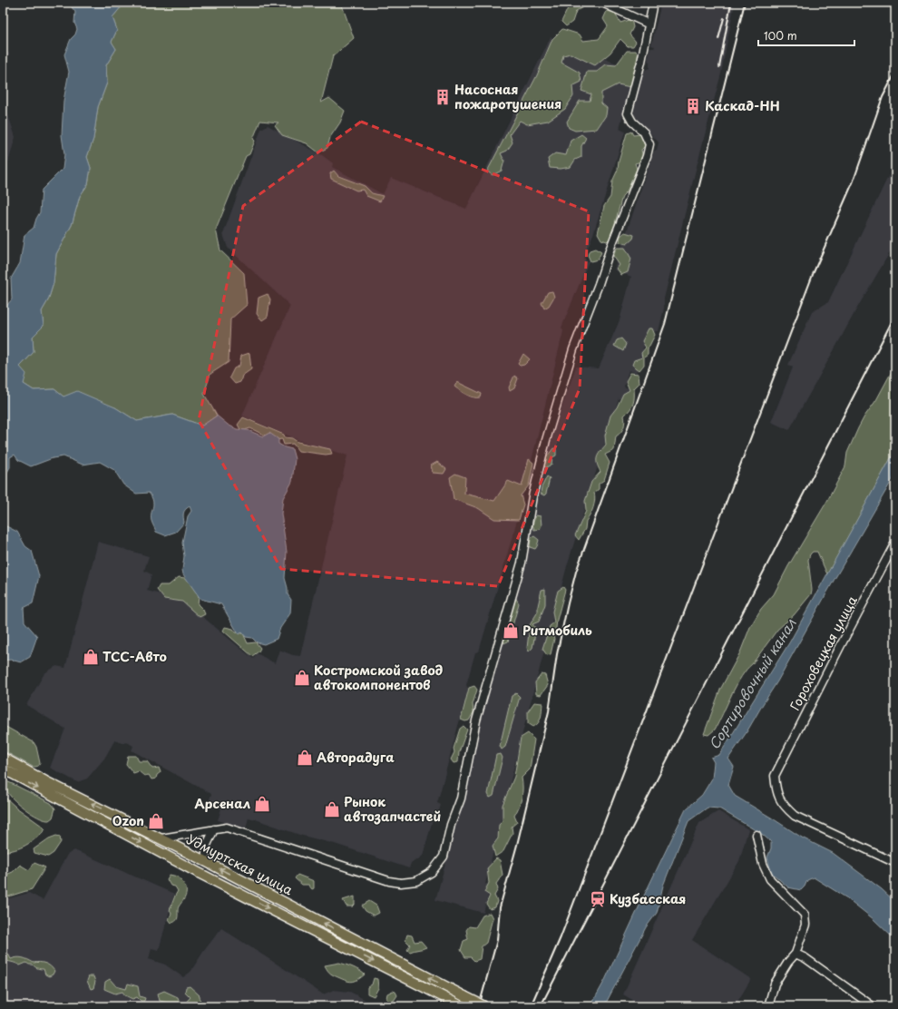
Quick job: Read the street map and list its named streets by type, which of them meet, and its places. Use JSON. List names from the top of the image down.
{
  "streets": {
    "main road": ["Удмуртская улица"],
    "street": ["Гороховецкая улица"]
  },
  "water": ["Сортировочный канал"],
  "places": {
    "building": ["Насосная пожаротушения", "Каскад-НН"],
    "shop": [
      "Ритмобиль",
      "ТСС-Авто",
      "Костромской завод автокомпонентов",
      "Авторадуга",
      "Арсенал",
      "Рынок автозапчастей",
      "Ozon"
    ],
    "station": ["Кузбасская"]
  },
  "scale_bar": "100 m"
}
